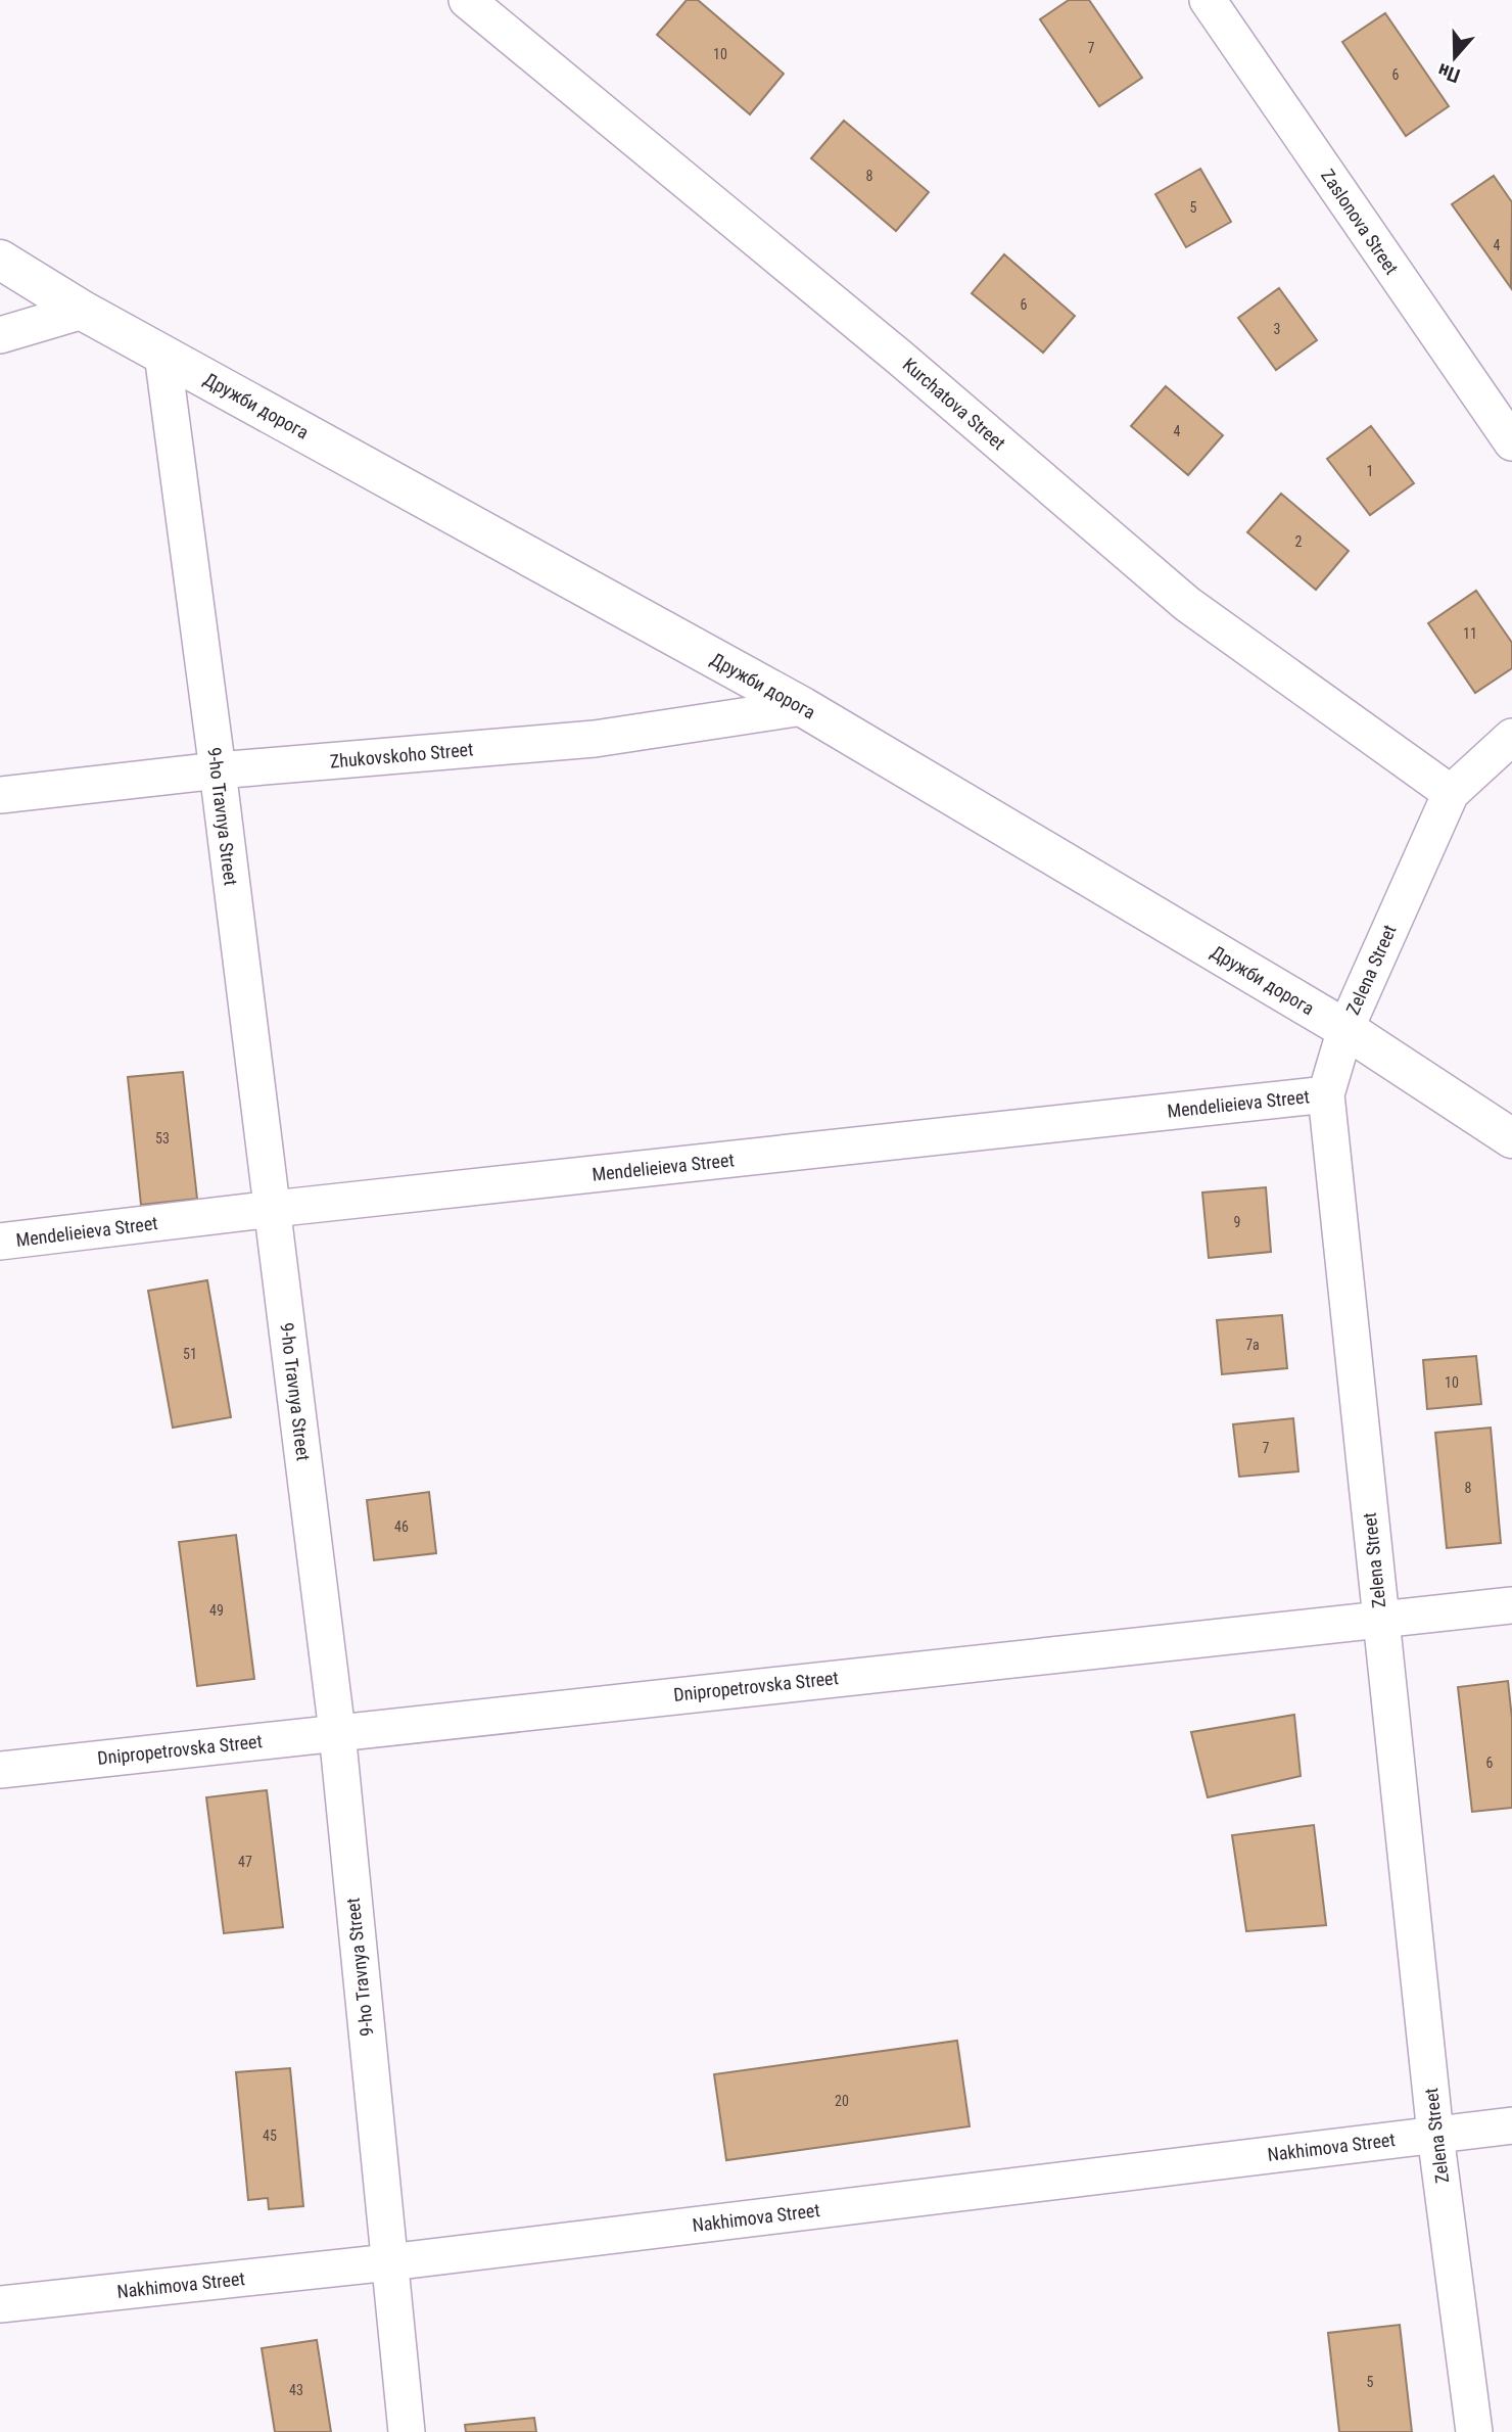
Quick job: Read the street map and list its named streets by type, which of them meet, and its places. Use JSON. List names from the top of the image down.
{
  "streets": {
    "street": [
      "Zaslonova Street",
      "Kurchatova Street",
      "Дружби дорога",
      "Zhukovskoho Street",
      "9-ho Travnya Street",
      "Zelena Street",
      "Mendelieieva Street",
      "Dnipropetrovska Street",
      "Nakhimova Street"
    ]
  },
  "crossings": [
    ["Kurchatova Street", "Zelena Street"],
    ["Дружби дорога", "Zhukovskoho Street"],
    ["Дружби дорога", "9-ho Travnya Street"],
    ["Дружби дорога", "Zelena Street"],
    ["Zhukovskoho Street", "9-ho Travnya Street"],
    ["9-ho Travnya Street", "Mendelieieva Street"],
    ["9-ho Travnya Street", "Dnipropetrovska Street"],
    ["9-ho Travnya Street", "Nakhimova Street"],
    ["Zelena Street", "Mendelieieva Street"],
    ["Zelena Street", "Dnipropetrovska Street"],
    ["Zelena Street", "Nakhimova Street"]
  ],
  "house_numbers": [
    "7",
    "10",
    "6",
    "8",
    "5",
    "4",
    "6",
    "3",
    "4",
    "1",
    "2",
    "11",
    "53",
    "9",
    "7а",
    "51",
    "10",
    "7",
    "8",
    "46",
    "49",
    "6",
    "47",
    "20",
    "45",
    "5",
    "43"
  ],
  "north": "bottom"
}
